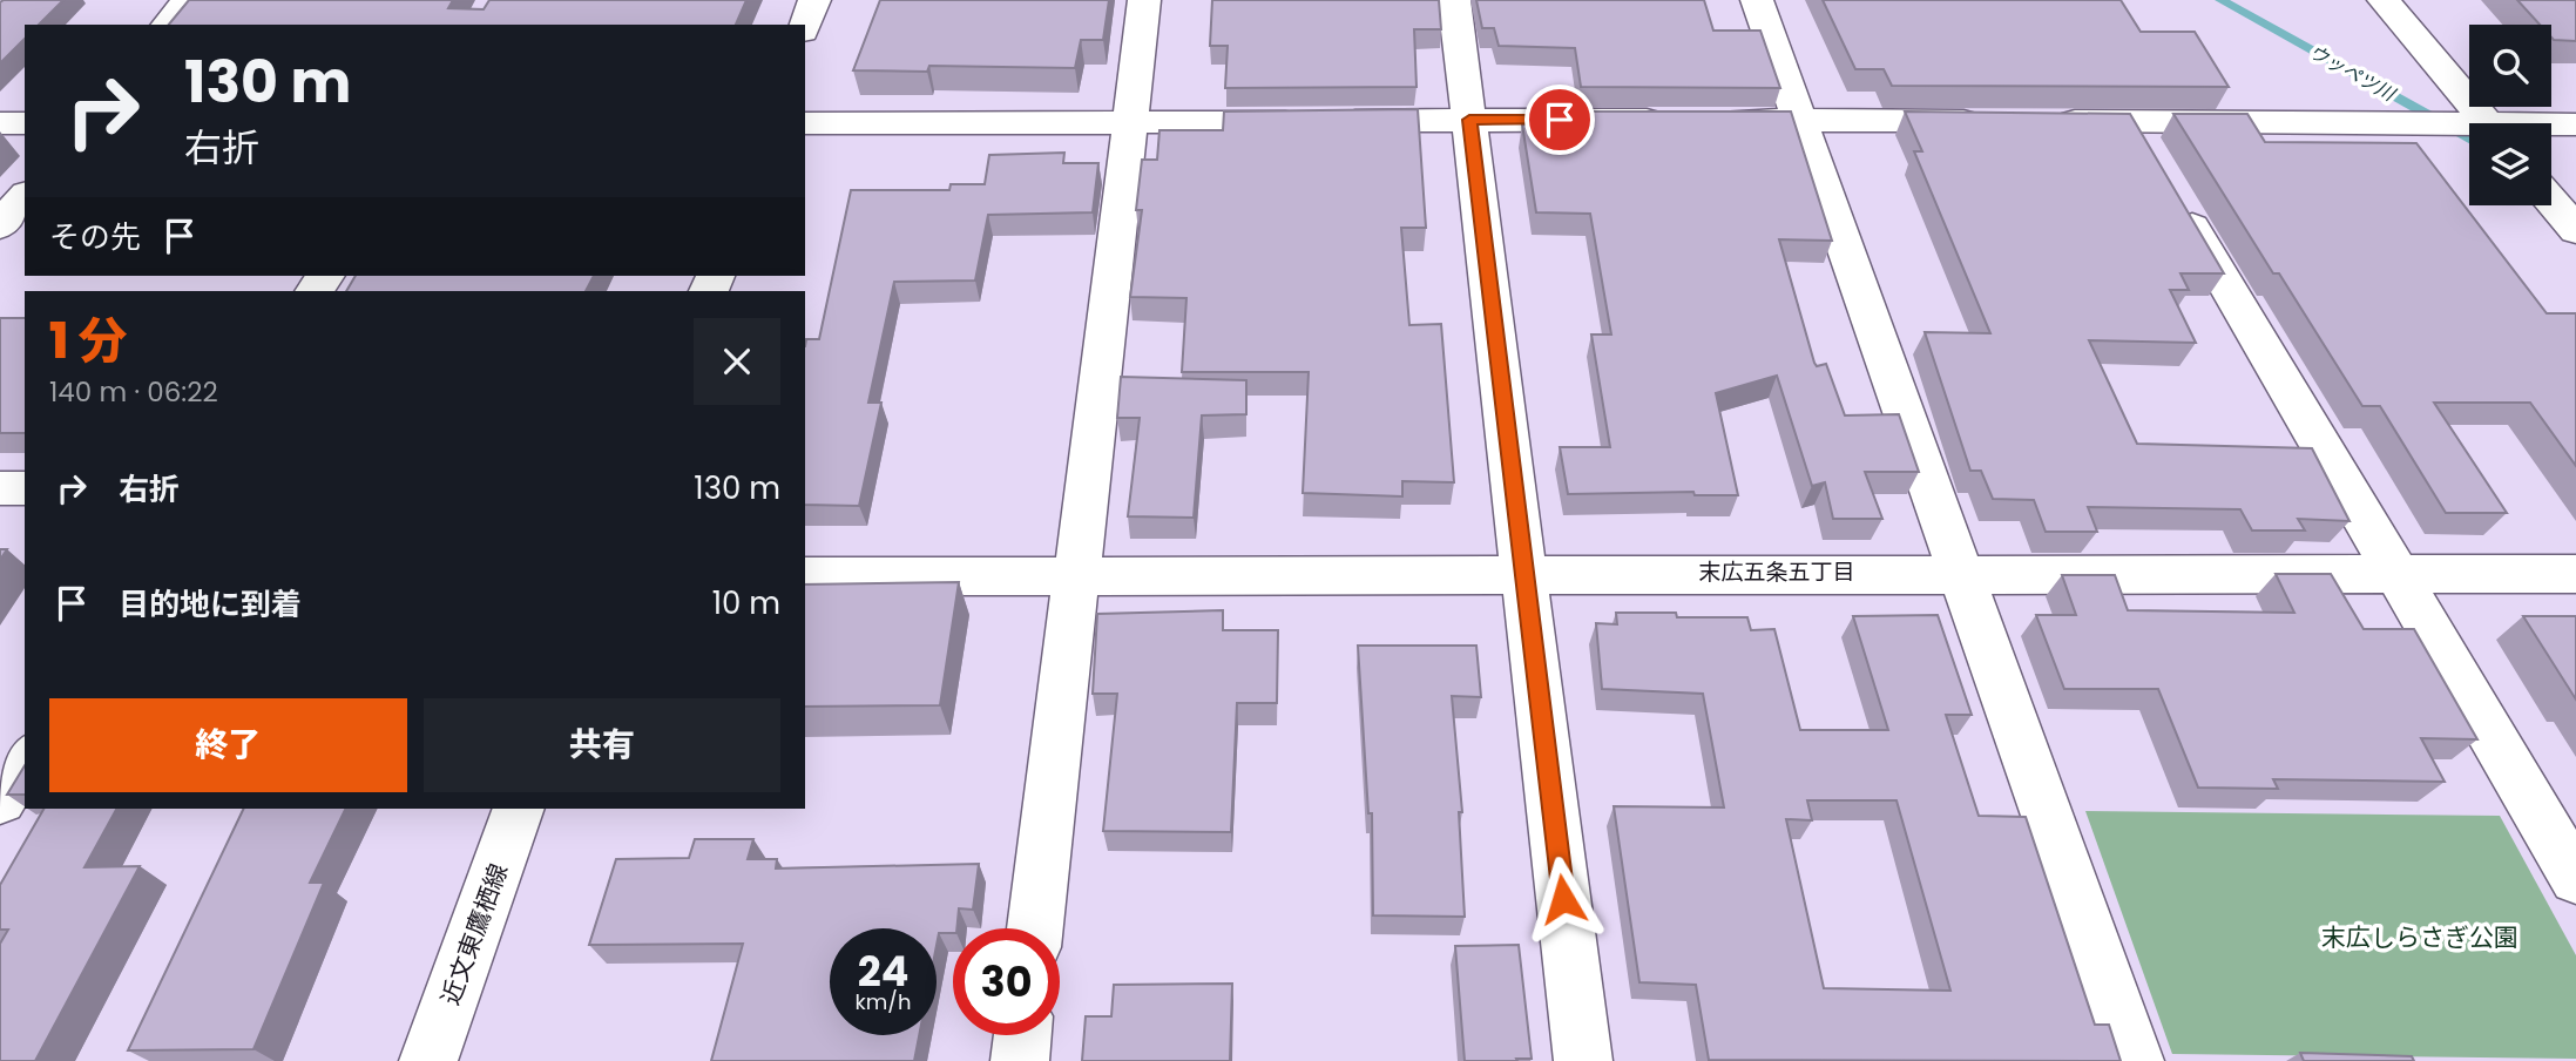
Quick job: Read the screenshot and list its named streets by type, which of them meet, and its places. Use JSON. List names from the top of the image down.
{
  "streets": {
    "street": ["近文東鷹栖線"]
  },
  "districts": ["末広五条五丁目"],
  "water": ["ウッペツ川"],
  "parks": ["末広しらさぎ公園"],
  "page": {
    "turn": ["130 m", "右折"],
    "then": "その先",
    "heading": ["1 分", "140 m · 06:22"],
    "list": [
      {
        "name": "右折",
        "value": "130 m"
      },
      {
        "name": "目的地に到着",
        "value": "10 m"
      }
    ],
    "buttons": ["終了", "共有"],
    "speed": "24 km/h",
    "limit": "30"
  }
}
